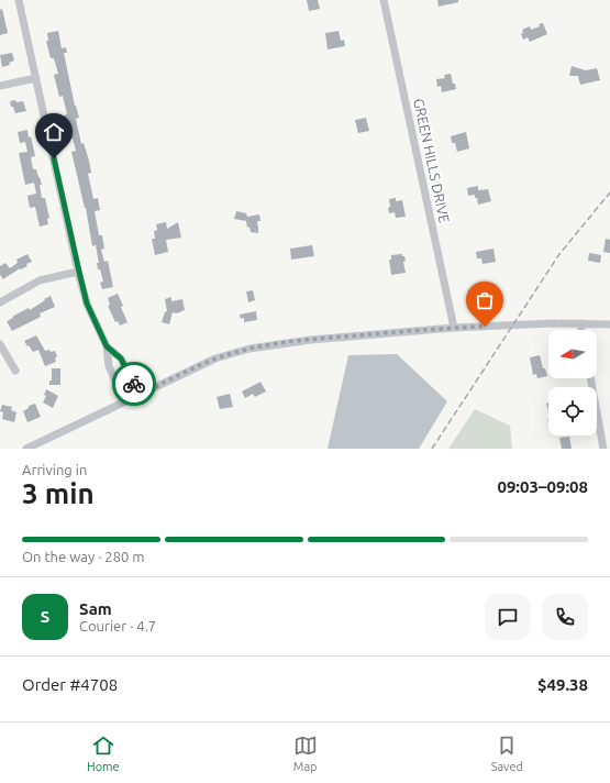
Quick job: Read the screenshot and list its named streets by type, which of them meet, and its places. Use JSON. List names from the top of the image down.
{
  "streets": {
    "street": ["GREEN HILLS DRIVE"]
  },
  "north": "left",
  "page": {
    "heading": ["3 min", "Arriving in", "09:03–09:08"],
    "panel": [
      "Sam",
      "Courier · 4.7",
      "Order #4708",
      "$49.38"
    ],
    "bar": "On the way · 280 m",
    "round": "S",
    "tabs": ["Home", "Map", "Saved"]
  }
}
